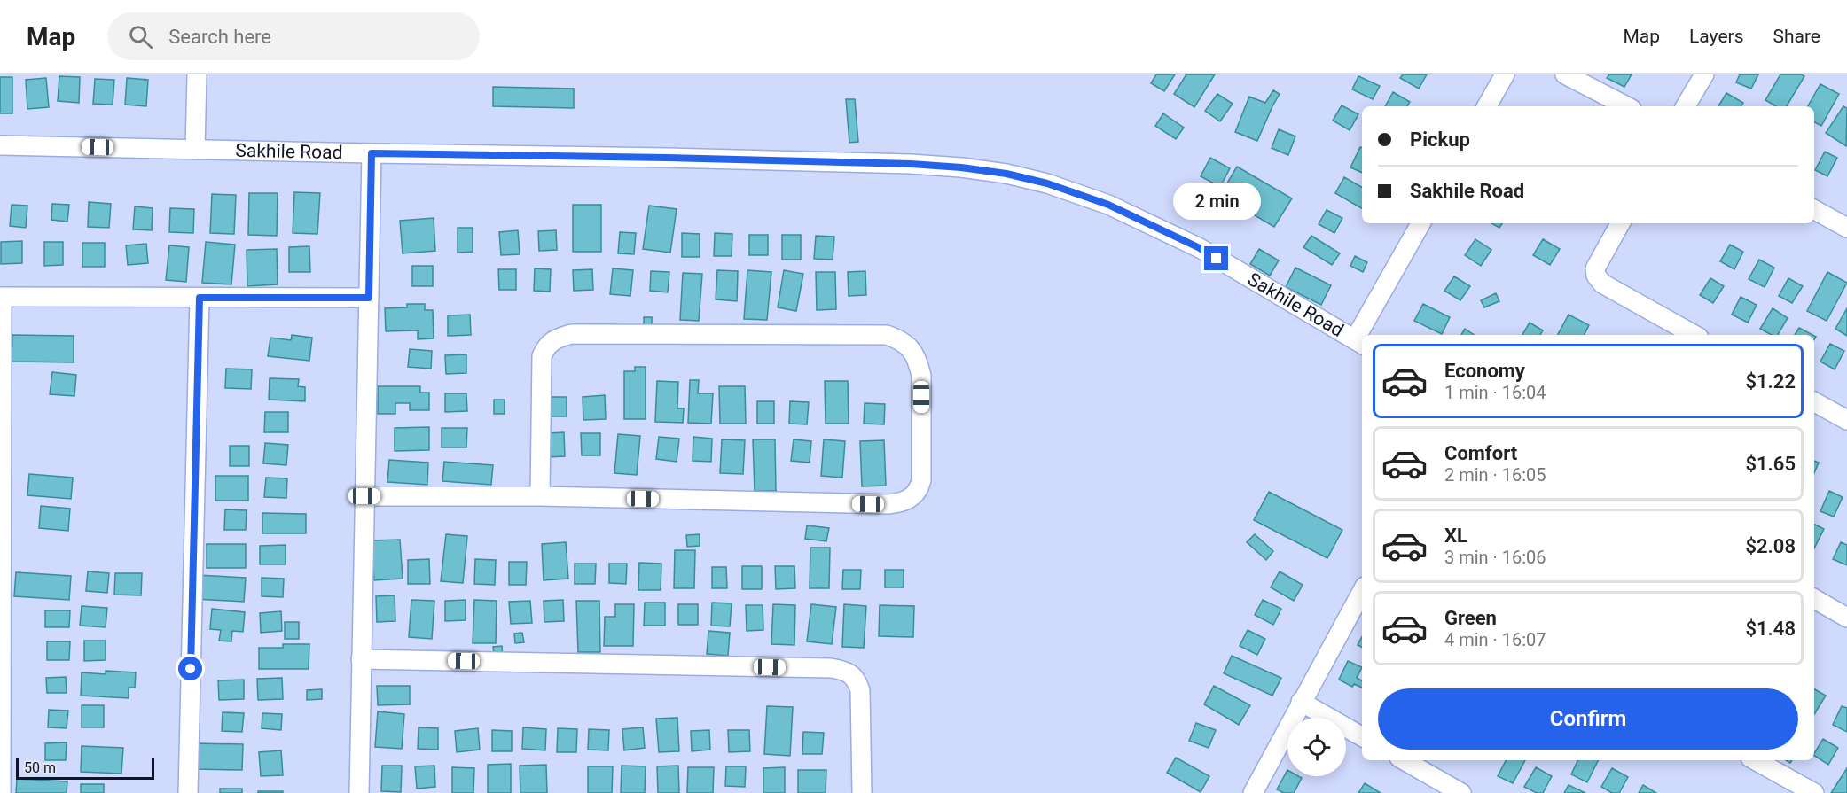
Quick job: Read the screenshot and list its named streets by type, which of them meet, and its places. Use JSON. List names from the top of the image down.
{
  "streets": {
    "street": ["Sakhile Road"]
  },
  "scale_bar": "50 m",
  "page": {
    "header": "Map",
    "search": "Search here",
    "nav": ["Map", "Layers", "Share"],
    "banner": ["Pickup", "Sakhile Road"],
    "bubble": "2 min",
    "list": [
      {
        "name": "Economy",
        "note": "1 min · 16:04",
        "value": "$1.22"
      },
      {
        "name": "Comfort",
        "note": "2 min · 16:05",
        "value": "$1.65"
      },
      {
        "name": "XL",
        "note": "3 min · 16:06",
        "value": "$2.08"
      },
      {
        "name": "Green",
        "note": "4 min · 16:07",
        "value": "$1.48"
      }
    ],
    "buttons": "Confirm",
    "scale": "50 m"
  }
}
